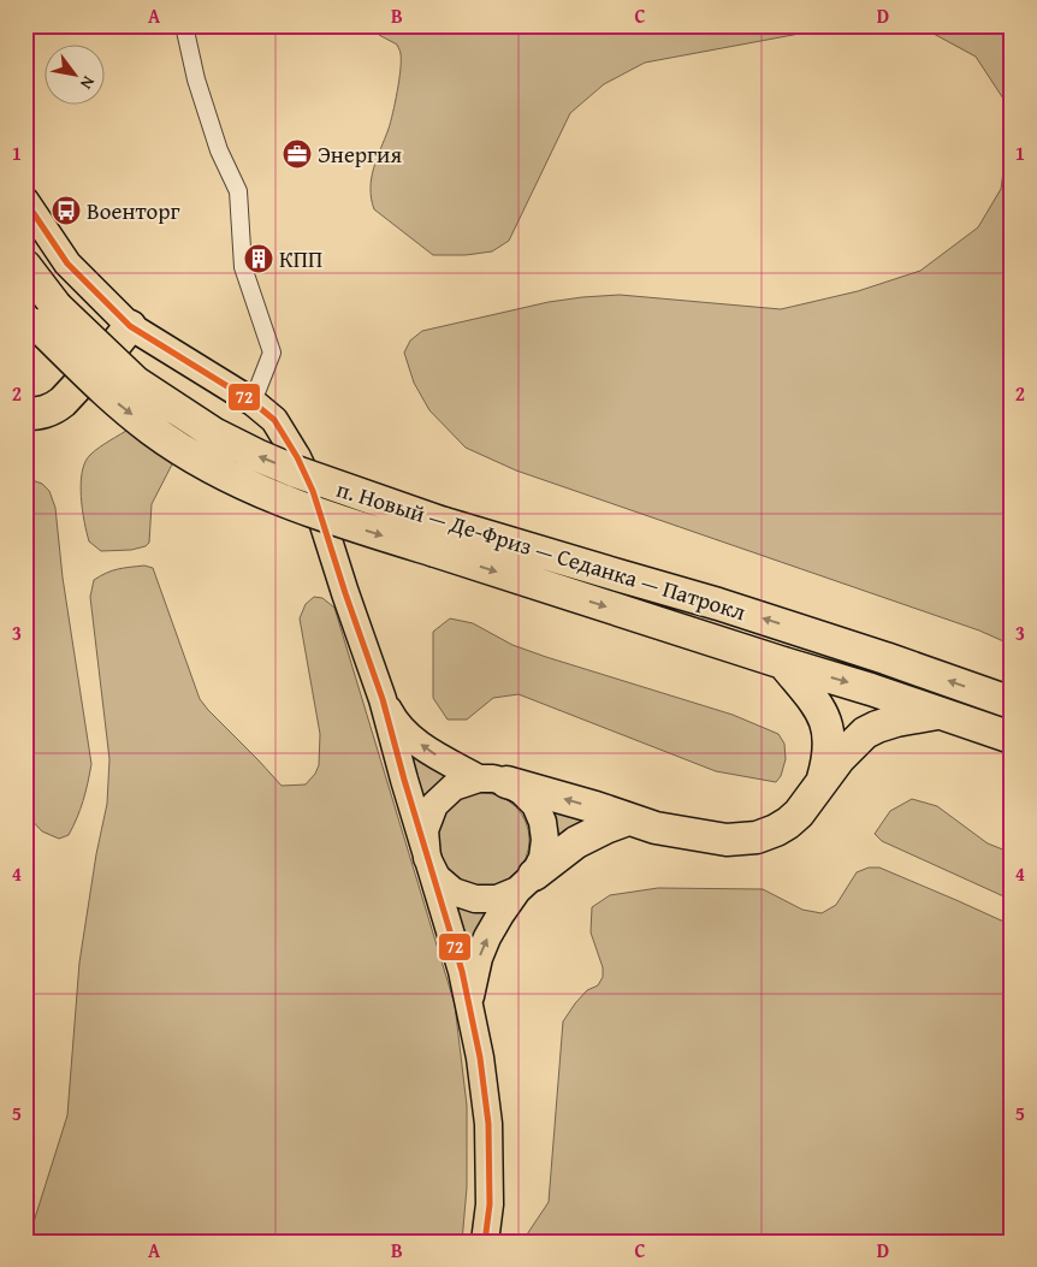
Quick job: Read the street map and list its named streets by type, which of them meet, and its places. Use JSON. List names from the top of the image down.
{
  "streets": {
    "highway": ["п. Новый — Де-Фриз — Седанка — Патрокл"]
  },
  "places": {
    "office": ["Энергия"],
    "bus stop": ["Военторг"],
    "building": ["КПП"]
  },
  "lines": ["transit line 72"],
  "north": "bottom right",
  "grid": {
    "columns": [
      "A",
      "B",
      "C",
      "D"
    ],
    "rows": [
      "1",
      "2",
      "3",
      "4",
      "5"
    ]
  }
}
